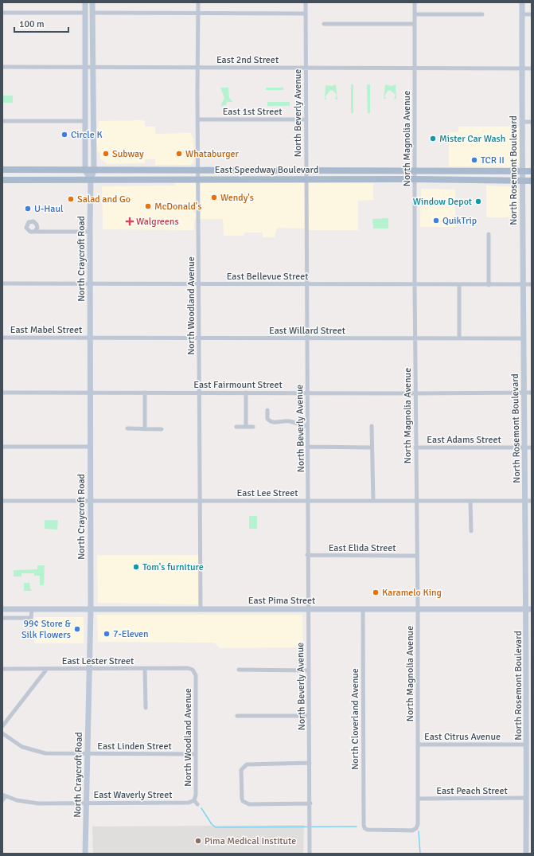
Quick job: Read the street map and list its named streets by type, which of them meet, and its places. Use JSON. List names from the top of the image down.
{
  "streets": {
    "main road": ["East Speedway Boulevard"],
    "street": [
      "East 2nd Street",
      "East 1st Street",
      "North Beverly Avenue",
      "North Magnolia Avenue",
      "North Rosemont Boulevard",
      "North Craycroft Road",
      "East Bellevue Street",
      "North Woodland Avenue",
      "East Mabel Street",
      "East Willard Street",
      "East Fairmount Street",
      "East Adams Street",
      "East Lee Street",
      "East Elida Street",
      "East Pima Street",
      "East Lester Street",
      "North Cloverland Avenue",
      "East Citrus Avenue",
      "East Linden Street",
      "East Peach Street",
      "East Waverly Street"
    ]
  },
  "crossings": [
    ["East 2nd Street", "North Beverly Avenue"],
    ["East 2nd Street", "North Magnolia Avenue"],
    ["East 2nd Street", "North Rosemont Boulevard"],
    ["East 2nd Street", "North Craycroft Road"],
    ["East 2nd Street", "North Woodland Avenue"],
    ["East 1st Street", "North Beverly Avenue"],
    ["East 1st Street", "North Woodland Avenue"],
    ["North Beverly Avenue", "East Speedway Boulevard"],
    ["North Beverly Avenue", "East Bellevue Street"],
    ["North Beverly Avenue", "East Willard Street"],
    ["North Beverly Avenue", "East Fairmount Street"],
    ["North Beverly Avenue", "East Lee Street"],
    ["North Beverly Avenue", "East Elida Street"],
    ["North Beverly Avenue", "East Pima Street"],
    ["North Magnolia Avenue", "East Speedway Boulevard"],
    ["North Magnolia Avenue", "East Bellevue Street"],
    ["North Magnolia Avenue", "East Willard Street"],
    ["North Magnolia Avenue", "East Fairmount Street"],
    ["North Magnolia Avenue", "East Adams Street"],
    ["North Magnolia Avenue", "East Lee Street"],
    ["North Magnolia Avenue", "East Elida Street"],
    ["North Magnolia Avenue", "East Pima Street"],
    ["North Magnolia Avenue", "North Cloverland Avenue"],
    ["North Magnolia Avenue", "East Citrus Avenue"],
    ["North Magnolia Avenue", "East Peach Street"],
    ["East Speedway Boulevard", "North Rosemont Boulevard"],
    ["East Speedway Boulevard", "North Craycroft Road"],
    ["East Speedway Boulevard", "North Woodland Avenue"],
    ["North Rosemont Boulevard", "East Bellevue Street"],
    ["North Rosemont Boulevard", "East Willard Street"],
    ["North Rosemont Boulevard", "East Fairmount Street"],
    ["North Rosemont Boulevard", "East Adams Street"],
    ["North Rosemont Boulevard", "East Lee Street"],
    ["North Rosemont Boulevard", "East Pima Street"],
    ["North Rosemont Boulevard", "East Citrus Avenue"],
    ["North Rosemont Boulevard", "East Peach Street"],
    ["North Craycroft Road", "East Bellevue Street"],
    ["North Craycroft Road", "East Mabel Street"],
    ["North Craycroft Road", "East Willard Street"],
    ["North Craycroft Road", "East Fairmount Street"],
    ["North Craycroft Road", "East Lee Street"],
    ["North Craycroft Road", "East Pima Street"],
    ["North Craycroft Road", "East Lester Street"],
    ["North Craycroft Road", "East Linden Street"],
    ["North Craycroft Road", "East Waverly Street"],
    ["East Bellevue Street", "North Woodland Avenue"],
    ["North Woodland Avenue", "East Willard Street"],
    ["North Woodland Avenue", "East Fairmount Street"],
    ["North Woodland Avenue", "East Lee Street"],
    ["North Woodland Avenue", "East Pima Street"],
    ["North Woodland Avenue", "East Lester Street"],
    ["North Woodland Avenue", "East Linden Street"],
    ["North Woodland Avenue", "East Waverly Street"],
    ["East Mabel Street", "East Willard Street"],
    ["East Pima Street", "North Cloverland Avenue"]
  ],
  "places": {
    "other": [
      "Circle K",
      "Mister Car Wash",
      "Subway",
      "Whataburger",
      "TCR II",
      "Wendy's",
      "Salad and Go",
      "Window Depot",
      "McDonald's",
      "U-Haul",
      "QuikTrip",
      "Tom's furniture",
      "Karamelo King",
      "99¢ Store & Silk Flowers",
      "7-Eleven",
      "Pima Medical Institute"
    ],
    "health": ["Walgreens"]
  },
  "scale_bar": "100 m"
}
